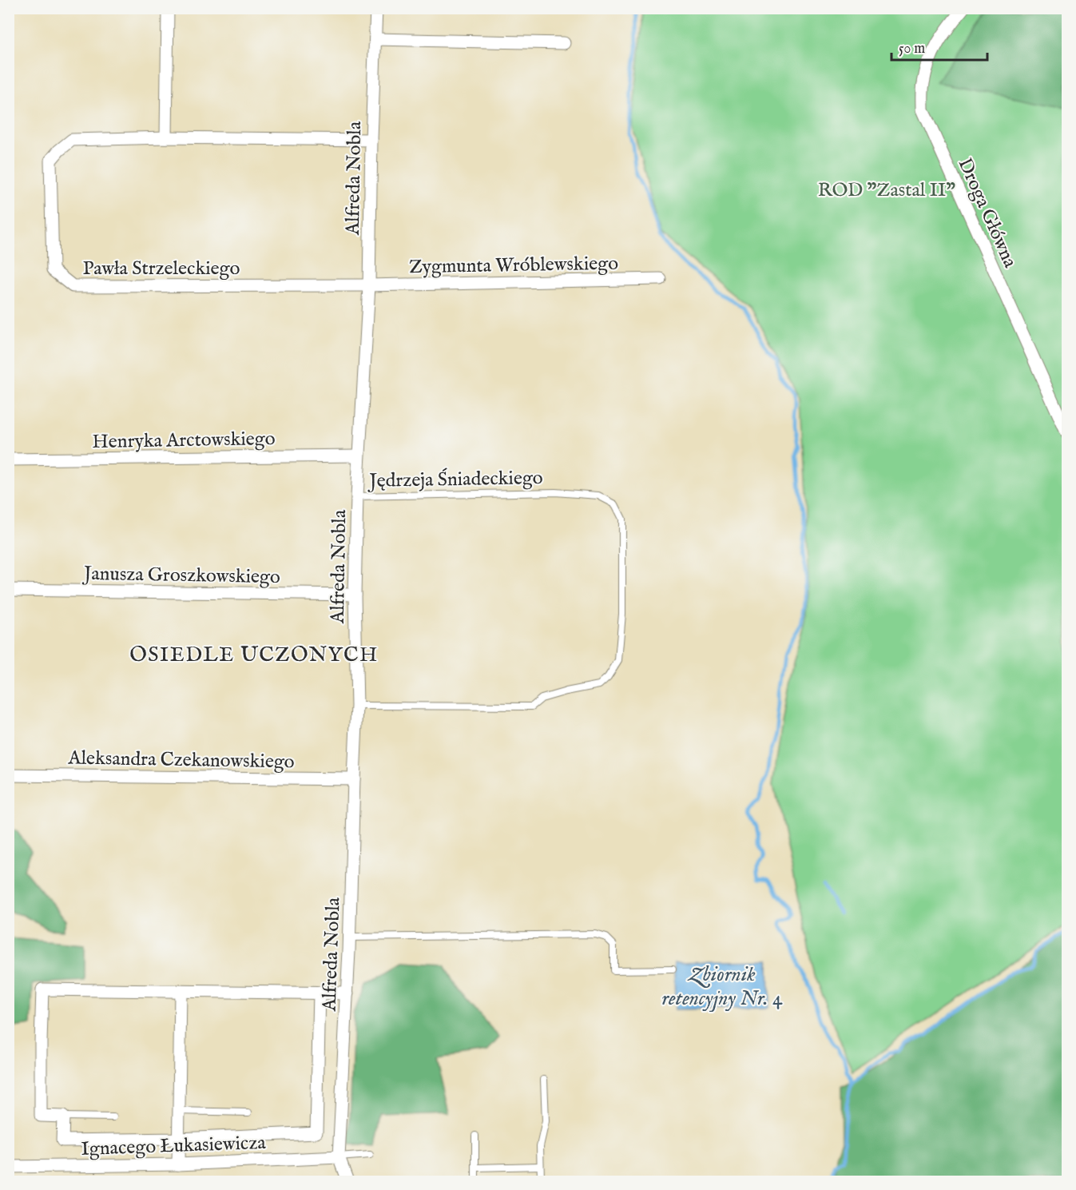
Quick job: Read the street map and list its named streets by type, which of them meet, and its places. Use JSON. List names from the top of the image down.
{
  "streets": {
    "street": [
      "Alfreda Nobla",
      "Droga Główna",
      "Zygmunta Wróblewskiego",
      "Pawła Strzeleckiego",
      "Henryka Arctowskiego",
      "Janusza Groszkowskiego",
      "Aleksandra Czekanowskiego",
      "Ignacego Łukasiewicza"
    ],
    "lane": ["Jędrzeja Śniadeckiego"]
  },
  "crossings": [
    ["Alfreda Nobla", "Zygmunta Wróblewskiego"],
    ["Alfreda Nobla", "Pawła Strzeleckiego"],
    ["Alfreda Nobla", "Henryka Arctowskiego"],
    ["Alfreda Nobla", "Jędrzeja Śniadeckiego"],
    ["Alfreda Nobla", "Janusza Groszkowskiego"],
    ["Alfreda Nobla", "Aleksandra Czekanowskiego"],
    ["Alfreda Nobla", "Ignacego Łukasiewicza"],
    ["Zygmunta Wróblewskiego", "Pawła Strzeleckiego"]
  ],
  "districts": ["OSIEDLE UCZONYCH"],
  "water": ["Zbiornik retencyjny Nr. 4"],
  "parks": ["ROD \"Zastal II\""],
  "scale_bar": "50 m"
}
